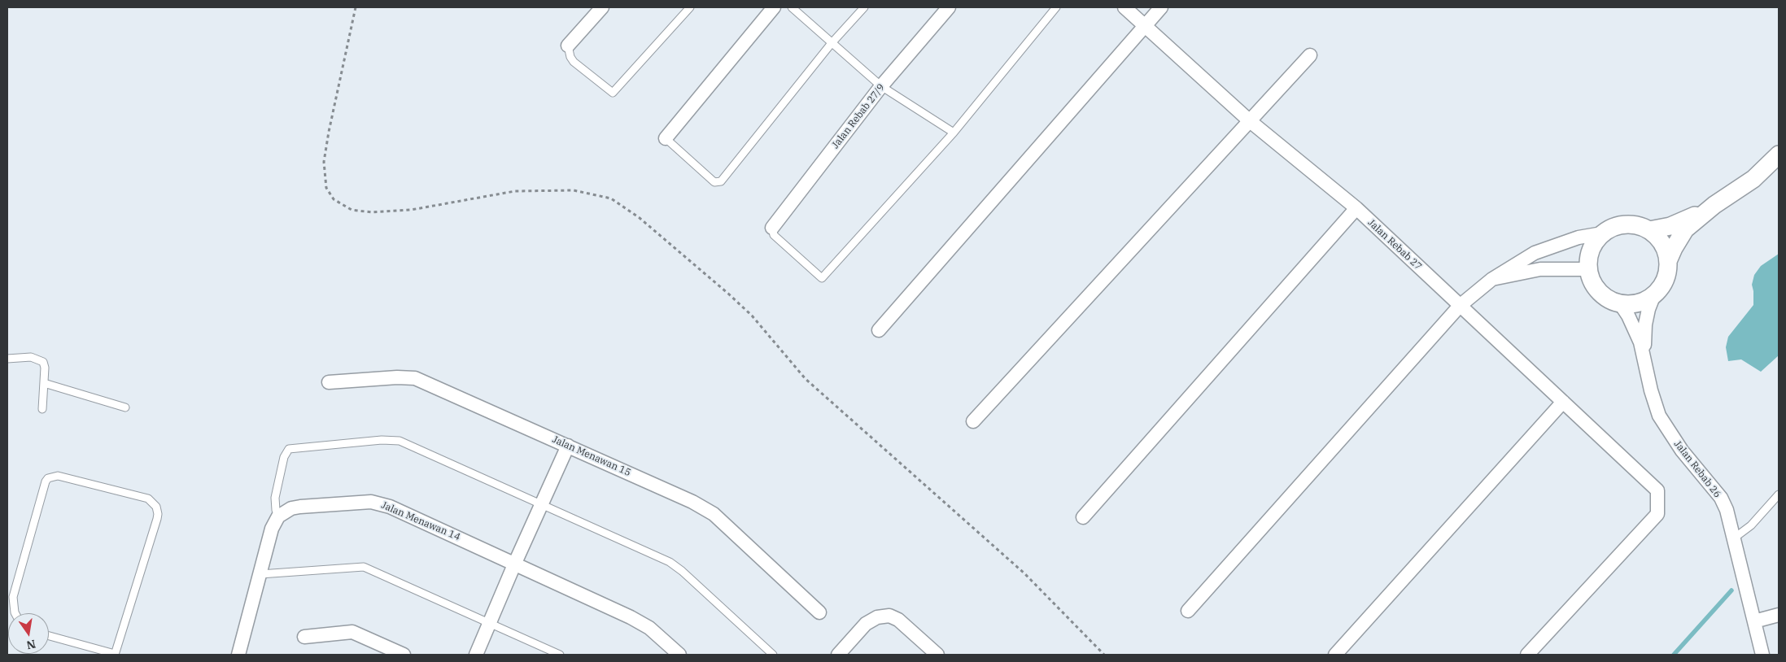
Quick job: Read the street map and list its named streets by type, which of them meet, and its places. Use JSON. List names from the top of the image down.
{
  "streets": {
    "street": [
      "Jalan Rebab 27/9",
      "Jalan Rebab 27",
      "Jalan Menawan 15",
      "Jalan Rebab 26",
      "Jalan Menawan 14"
    ]
  },
  "north": "bottom"
}
